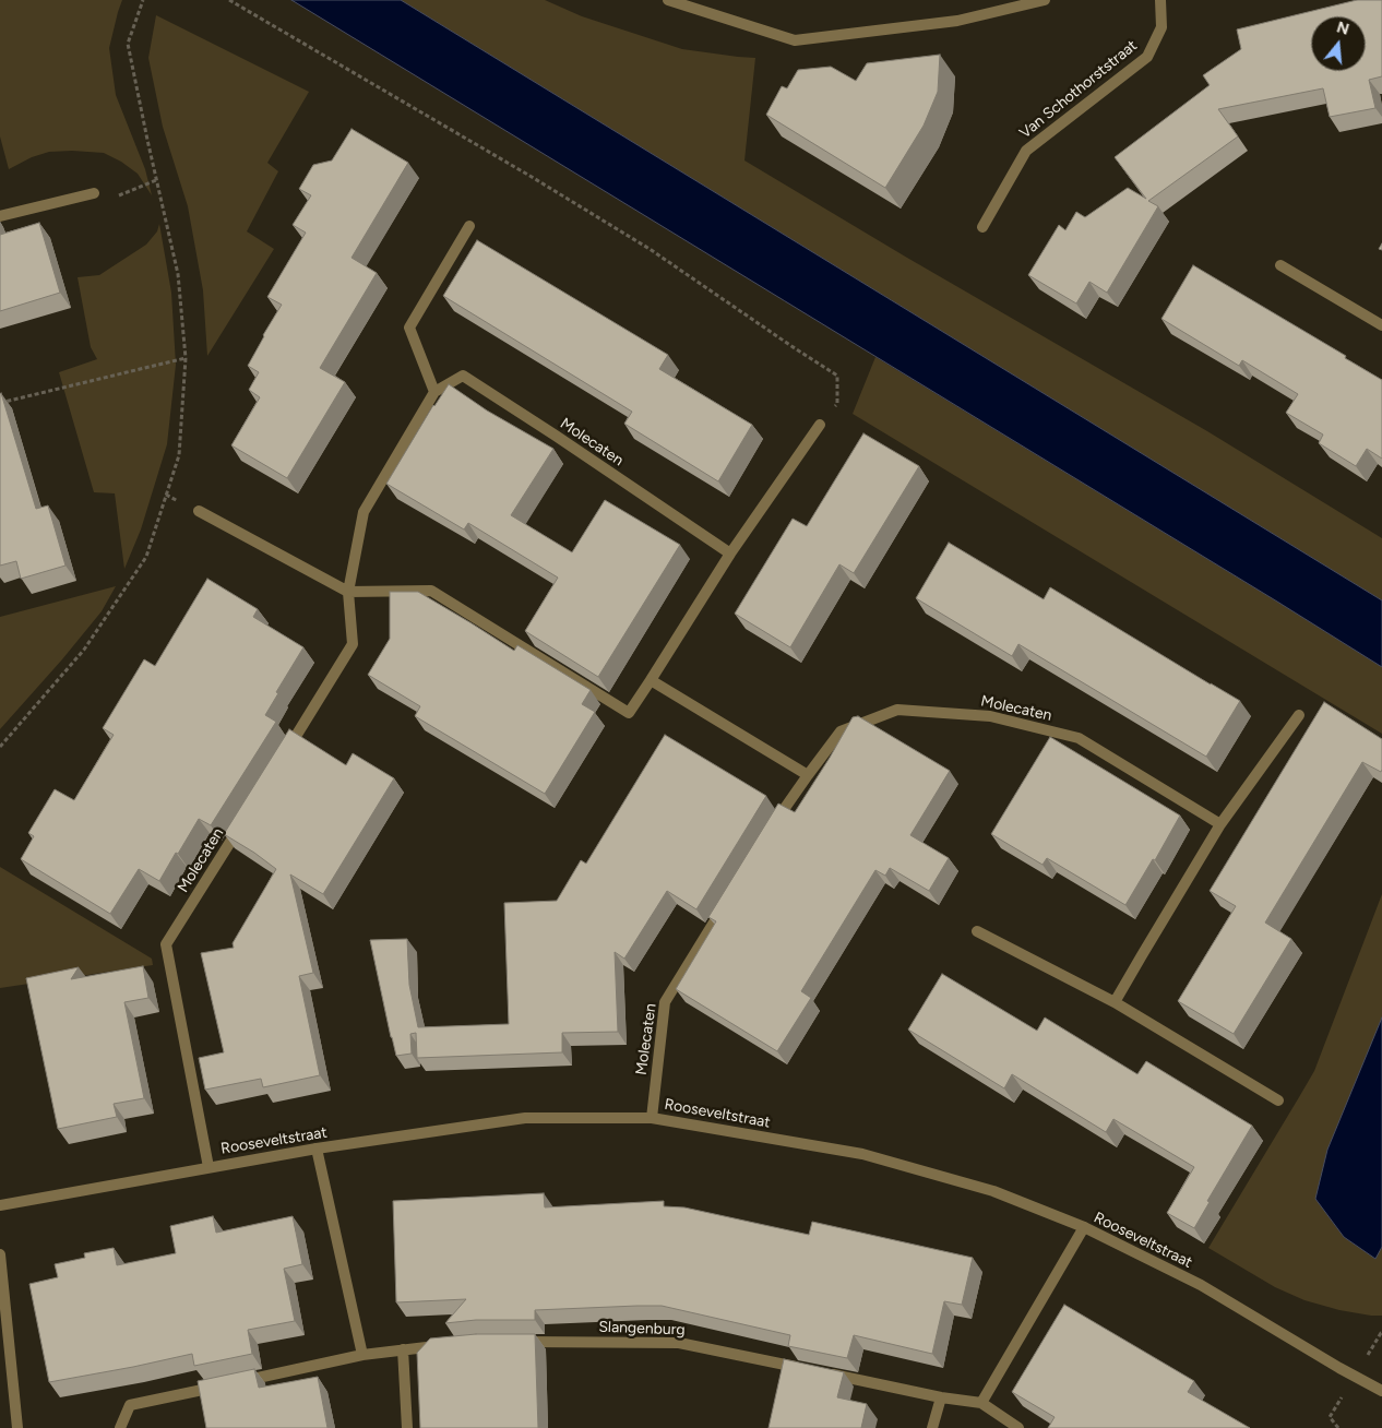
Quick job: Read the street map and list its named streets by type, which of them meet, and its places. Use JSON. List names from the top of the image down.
{
  "streets": {
    "street": [
      "Van Schothorststraat",
      "Molecaten",
      "Rooseveltstraat",
      "Slangenburg"
    ]
  },
  "crossings": [
    ["Molecaten", "Rooseveltstraat"]
  ],
  "north": "top"
}
